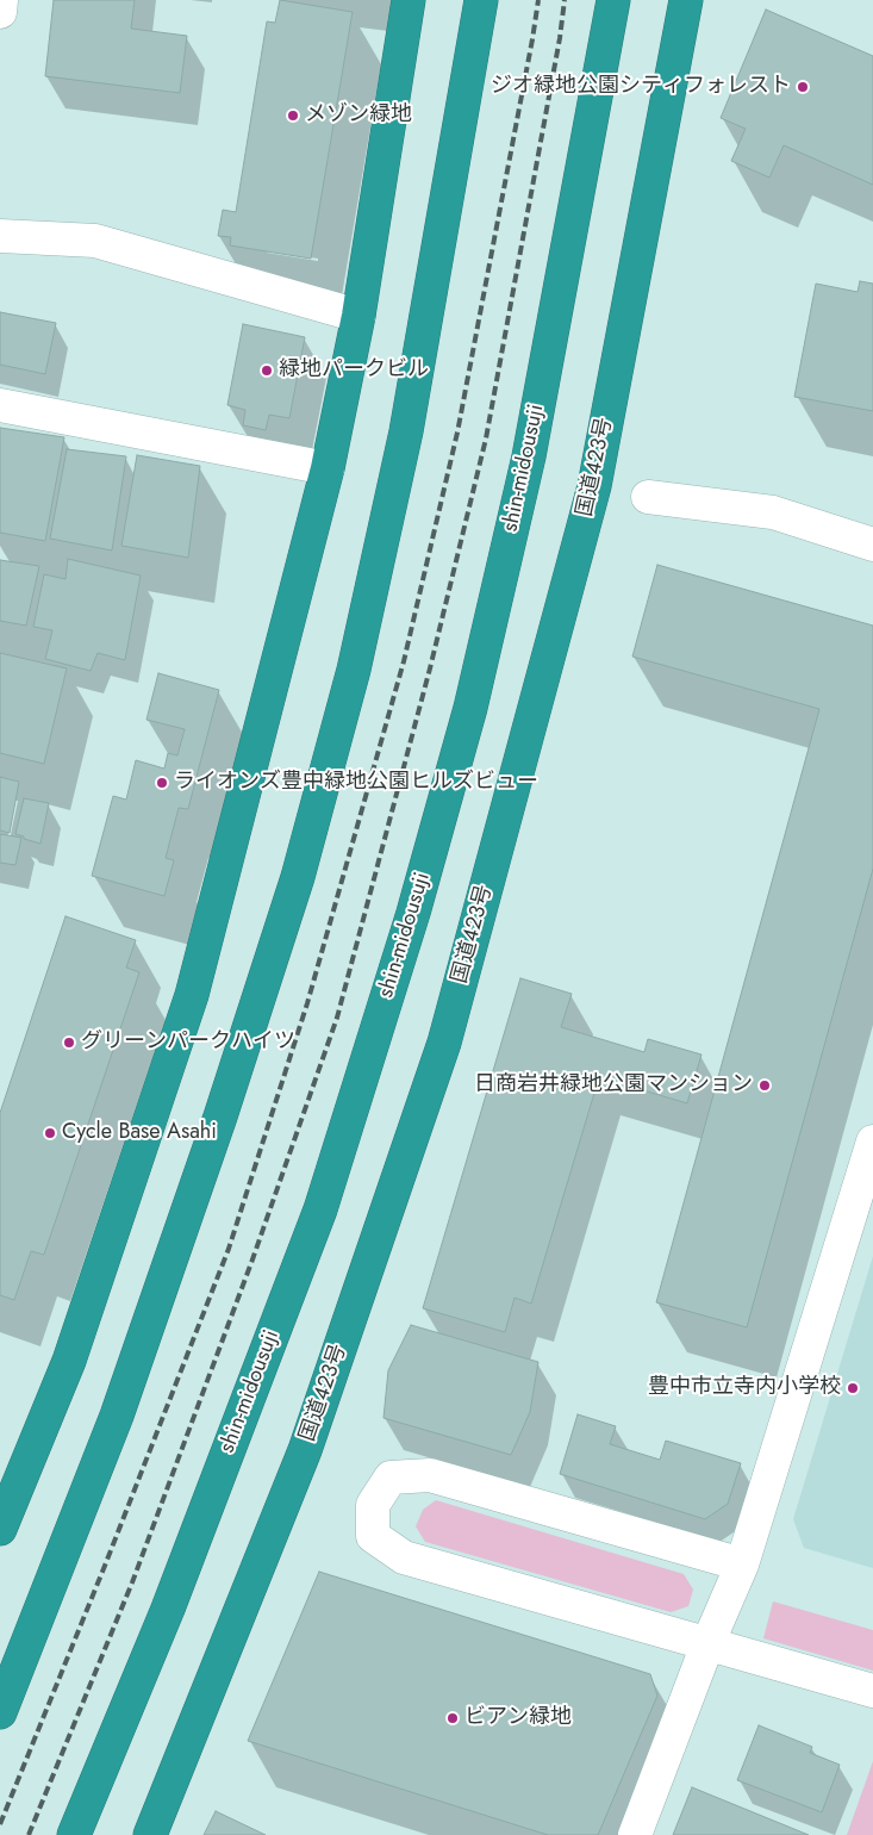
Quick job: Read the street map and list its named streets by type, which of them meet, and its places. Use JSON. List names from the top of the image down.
{
  "streets": {
    "highway": ["国道423号", "shin-midousuji"]
  },
  "places": [
    "ジオ緑地公園シティフォレスト",
    "メゾン緑地",
    "緑地パークビル",
    "ライオンズ豊中緑地公園ヒルズビュー",
    "グリーンパークハイツ",
    "日商岩井緑地公園マンション",
    "Cycle Base Asahi",
    "豊中市立寺内小学校",
    "ビアン緑地"
  ]
}
